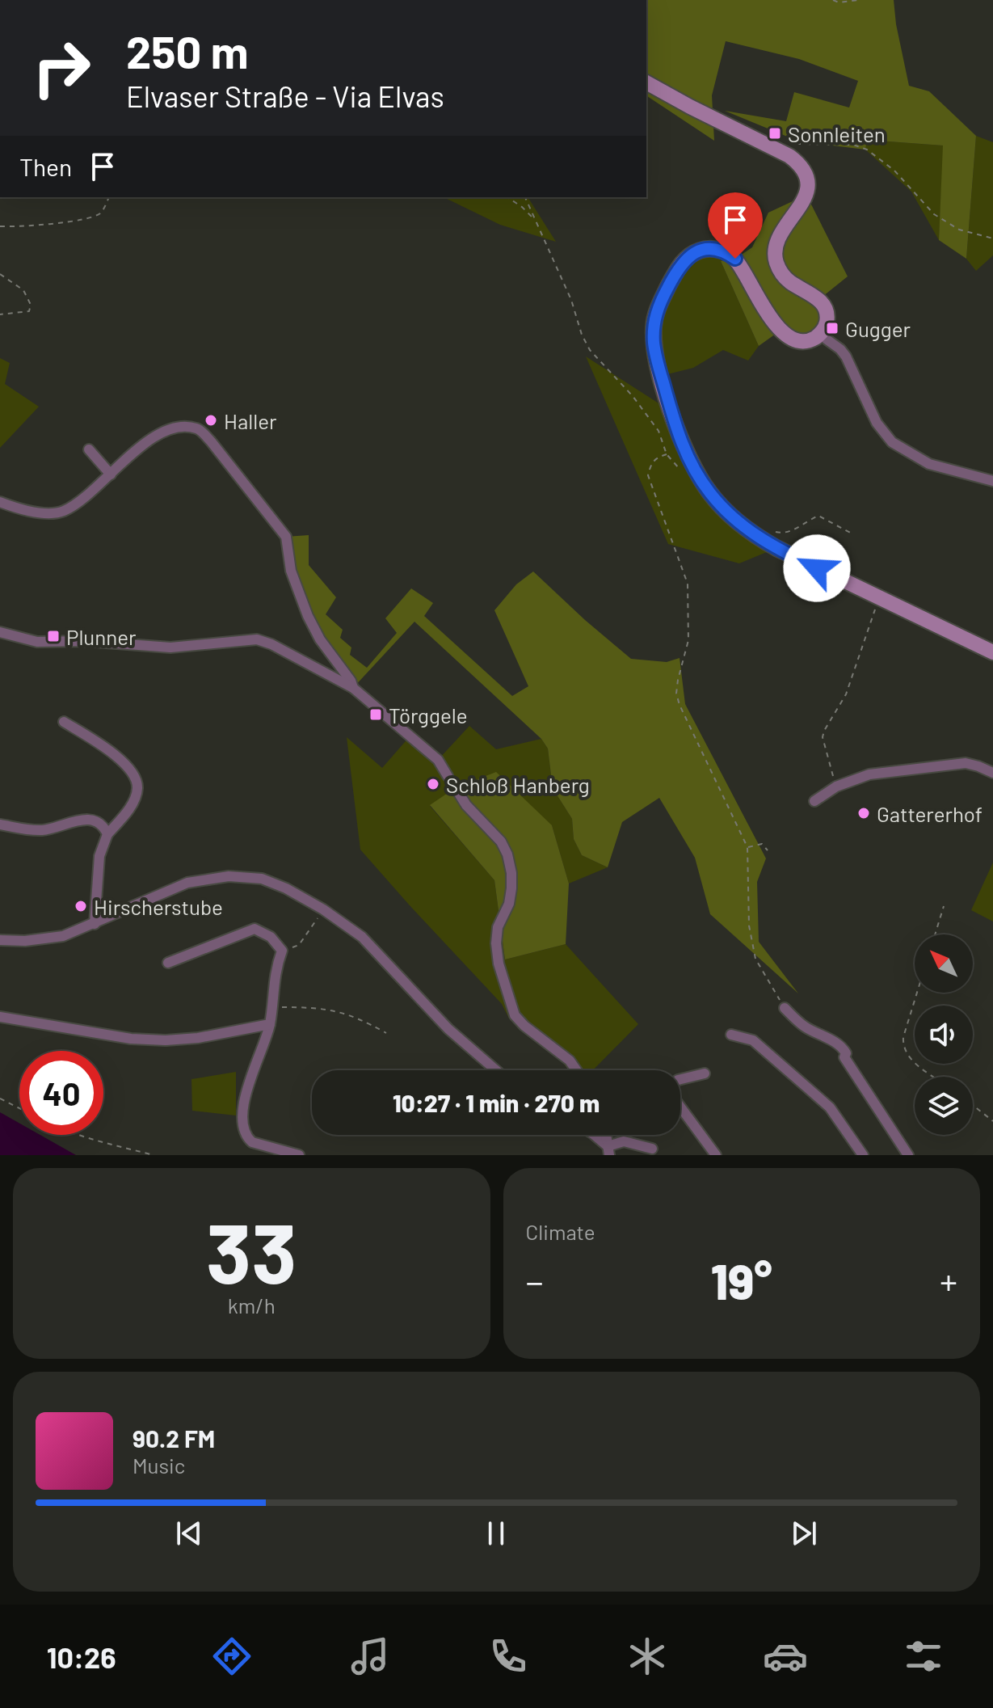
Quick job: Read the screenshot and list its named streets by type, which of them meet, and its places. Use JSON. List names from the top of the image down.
{
  "places": {
    "transit": [
      "Sonnleiten",
      "Gugger",
      "Plunner",
      "Törggele"
    ],
    "other": [
      "Haller",
      "Schloß Hanberg",
      "Gattererhof",
      "Hirscherstube"
    ]
  },
  "north": "top left",
  "page": {
    "turn": ["250 m", "Elvaser Straße - Via Elvas"],
    "then": "Then",
    "limit": "40",
    "trip": "10:27 · 1 min · 270 m",
    "tile": [
      ["33", "km/h"],
      "Climate"
    ],
    "heat": ["−", "19°", "+"],
    "song": ["90.2 FM", "Music"],
    "tabs": "10:26"
  }
}
